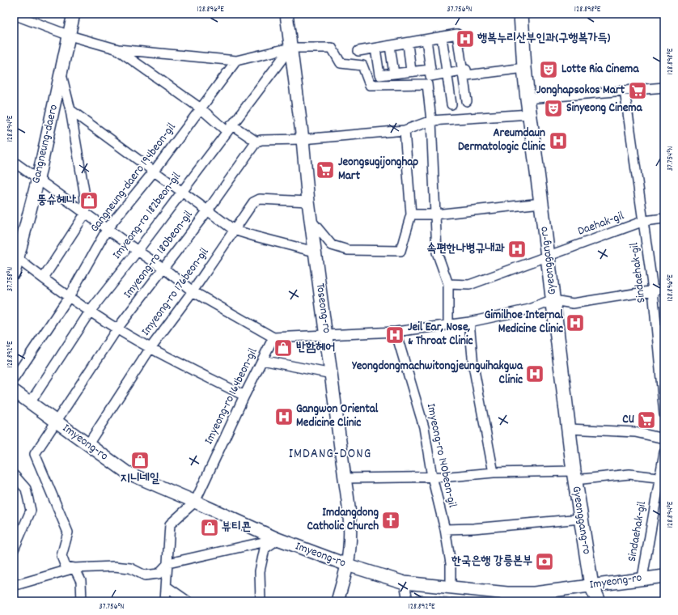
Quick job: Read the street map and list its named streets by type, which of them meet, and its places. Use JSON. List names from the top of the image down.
{
  "streets": {
    "main road": ["Gyeonggang-ro"],
    "street": [
      "Gangneung-daero",
      "Gangneung-daero 194beon-gil",
      "Imyeong-ro 182beon-gil",
      "Daehak-gil",
      "Imyeong-ro 180beon-gil",
      "Sindaehak-gil",
      "Imyeong-ro 176beon-gil",
      "Toseong-ro",
      "Imyeong-ro 164beon-gil",
      "Imyeong-ro",
      "Imyeong-ro 140beon-gil"
    ]
  },
  "crossings": [
    ["Imyeong-ro 182beon-gil", "Toseong-ro"],
    ["Imyeong-ro 182beon-gil", "Imyeong-ro"],
    ["Daehak-gil", "Gyeonggang-ro"],
    ["Daehak-gil", "Sindaehak-gil"],
    ["Imyeong-ro 180beon-gil", "Imyeong-ro"],
    ["Gyeonggang-ro", "Imyeong-ro"],
    ["Sindaehak-gil", "Imyeong-ro"],
    ["Imyeong-ro 176beon-gil", "Toseong-ro"],
    ["Imyeong-ro 176beon-gil", "Imyeong-ro"],
    ["Toseong-ro", "Imyeong-ro"],
    ["Imyeong-ro 164beon-gil", "Imyeong-ro"],
    ["Imyeong-ro", "Imyeong-ro 140beon-gil"]
  ],
  "districts": ["IMDANG-DONG"],
  "places": {
    "hospital": [
      "행복누리산부인과(구행복가득)",
      "Areumdaun Dermatologic Clinic",
      "속편한나병규내과",
      "Gimilhoe Internal Medicine Clinic",
      "Jeil Ear, Nose, & Throat Clinic",
      "Yeongdongmachwitongjeunguihakgwa Clinic",
      "Gangwon Oriental Medicine Clinic"
    ],
    "theatre": ["Lotte Ria Cinema", "Sinyeong Cinema"],
    "supermarket": ["Jonghapsokos Mart", "Jeongsugijonghap Mart", "CU"],
    "shop": [
      "뚱슈헤나",
      "반함헤어",
      "지니네일",
      "뷰티콘"
    ],
    "church": ["Imdangdong Catholic Church"],
    "bank": ["한국은행 강릉본부"]
  },
  "coordinates": [
    "128.896°E",
    "37.756°N",
    "128.898°E",
    "128.894°E",
    "37.754°N",
    "37.758°N",
    "128.892°E"
  ]
}
